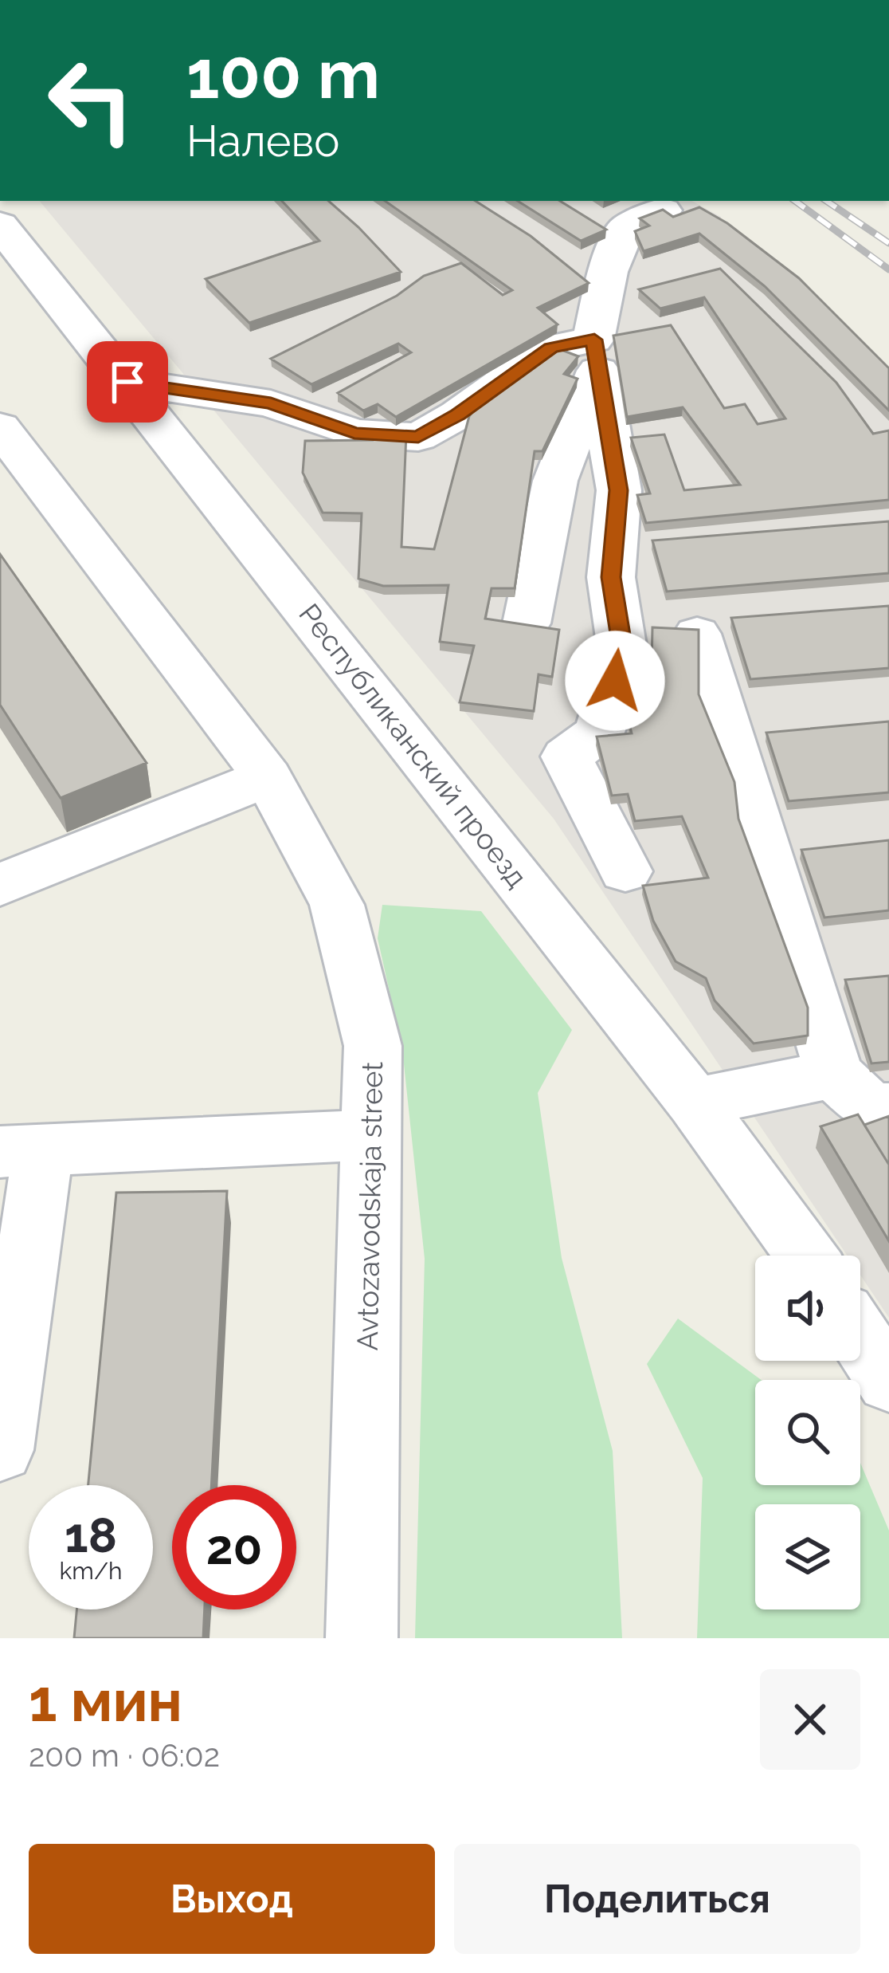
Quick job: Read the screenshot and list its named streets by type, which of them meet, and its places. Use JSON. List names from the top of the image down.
{
  "streets": {
    "street": ["Республиканский проезд", "Avtozavodskaja street"]
  },
  "page": {
    "turn": ["100 m", "Налево"],
    "speed": "18 km/h",
    "limit": "20",
    "heading": ["1 мин", "200 m · 06:02"],
    "buttons": ["Выход", "Поделиться"]
  }
}
